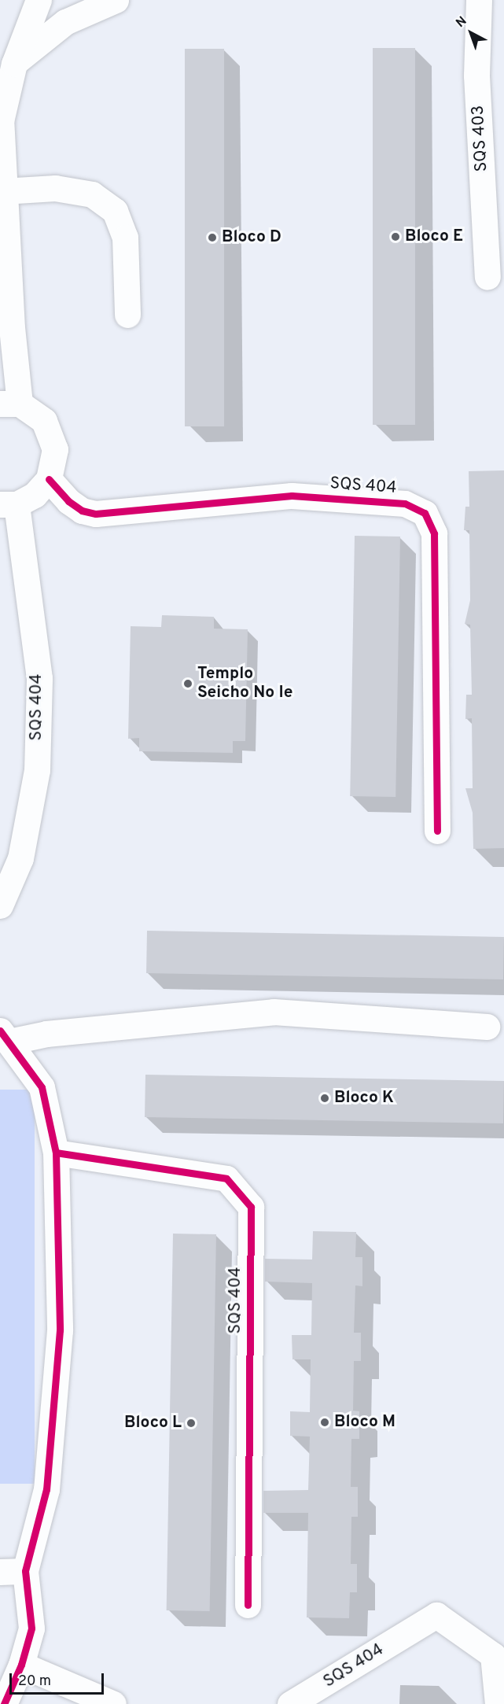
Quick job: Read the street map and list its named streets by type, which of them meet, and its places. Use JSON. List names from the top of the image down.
{
  "streets": {
    "street": ["SQS 403", "SQS 404"]
  },
  "places": [
    "Bloco E",
    "Bloco D",
    "Templo Seicho No Ie",
    "Bloco K",
    "Bloco M",
    "Bloco L"
  ],
  "scale_bar": "20 m",
  "north": "top left"
}
